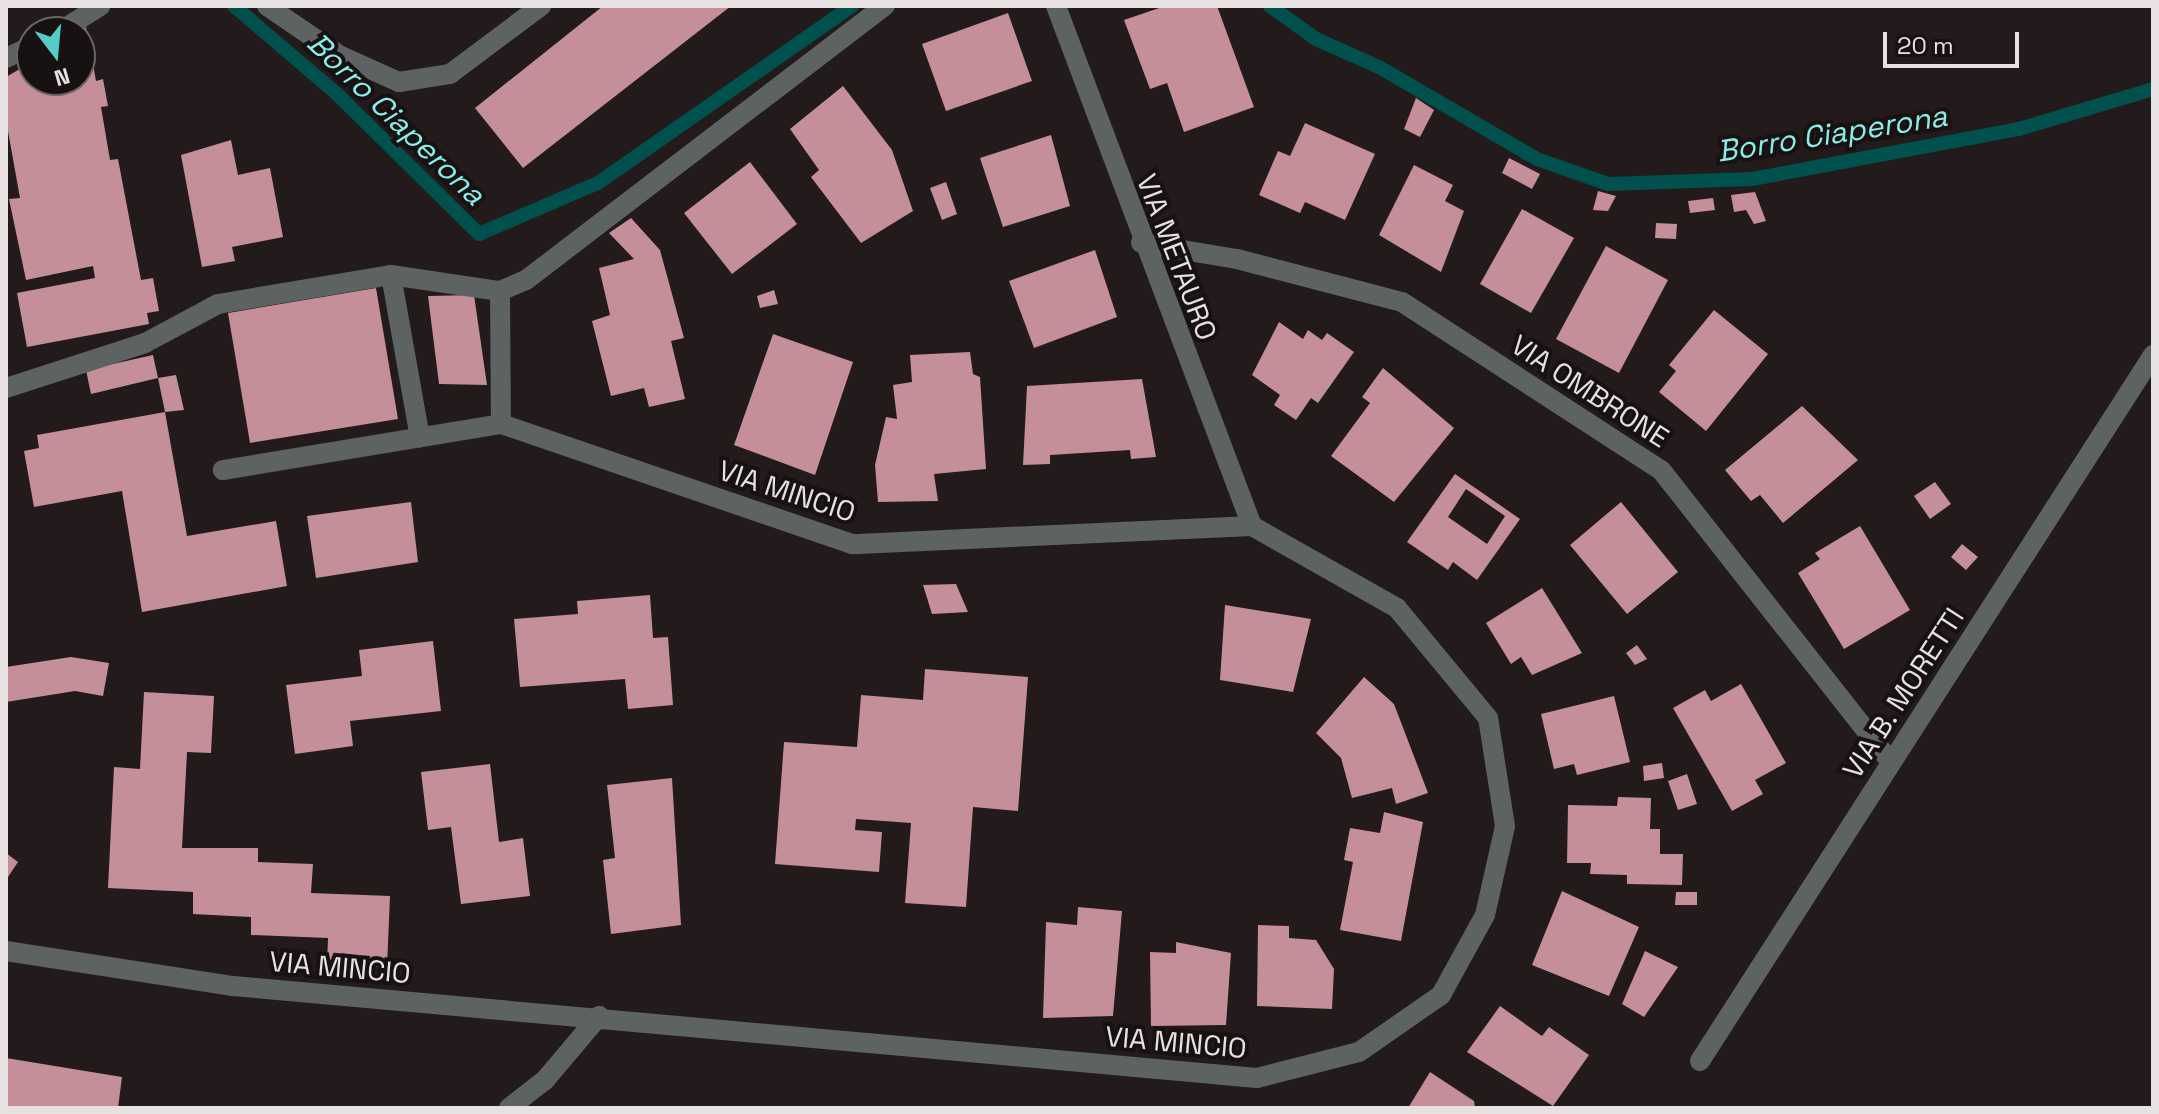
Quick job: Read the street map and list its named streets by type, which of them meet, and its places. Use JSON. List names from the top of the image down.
{
  "streets": {
    "street": [
      "VIA METAURO",
      "VIA OMBRONE",
      "VIA MINCIO",
      "VIA B. MORETTI"
    ]
  },
  "crossings": [
    ["VIA METAURO", "VIA OMBRONE"],
    ["VIA METAURO", "VIA MINCIO"],
    ["VIA OMBRONE", "VIA B. MORETTI"]
  ],
  "water": ["Borro Ciaperona"],
  "scale_bar": "20 m",
  "north": "bottom"
}
